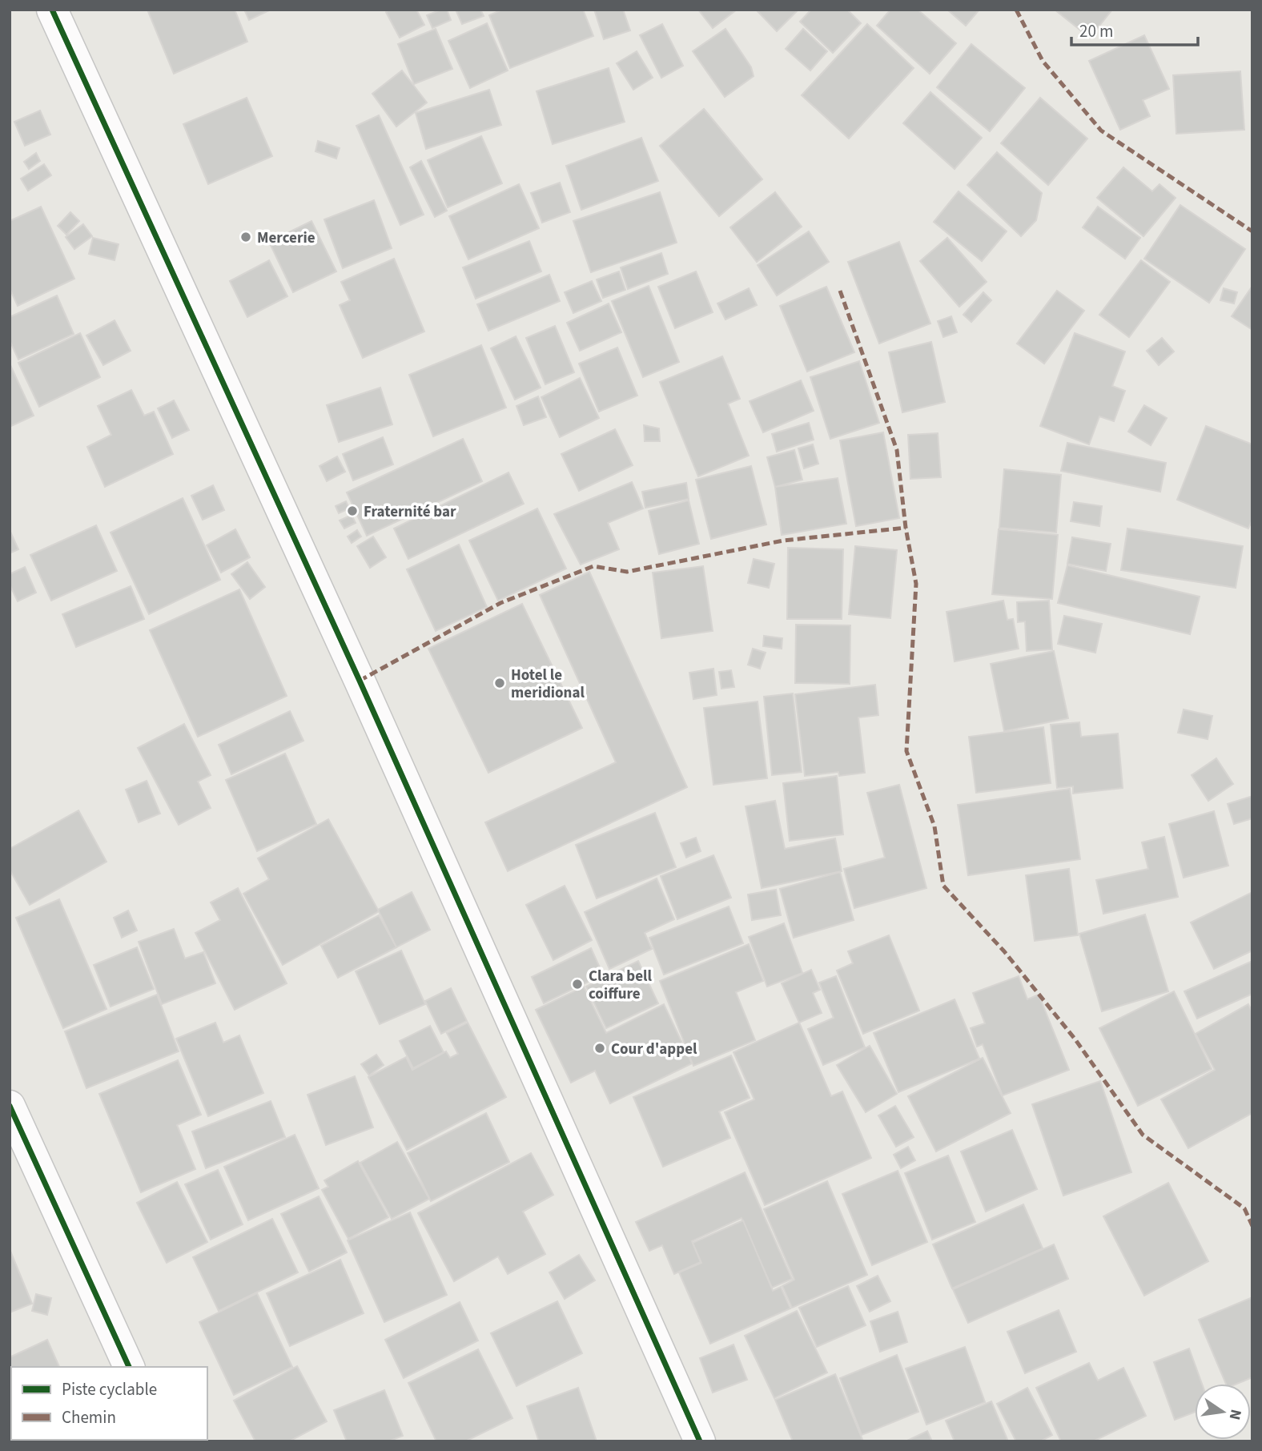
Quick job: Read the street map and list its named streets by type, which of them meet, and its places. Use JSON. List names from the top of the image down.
{
  "places": [
    "Mercerie",
    "Fraternité bar",
    "Hotel le meridional",
    "Clara bell coiffure",
    "Cour d'appel"
  ],
  "legend": ["Piste cyclable", "Chemin"],
  "scale_bar": "20 m",
  "north": "right"
}
